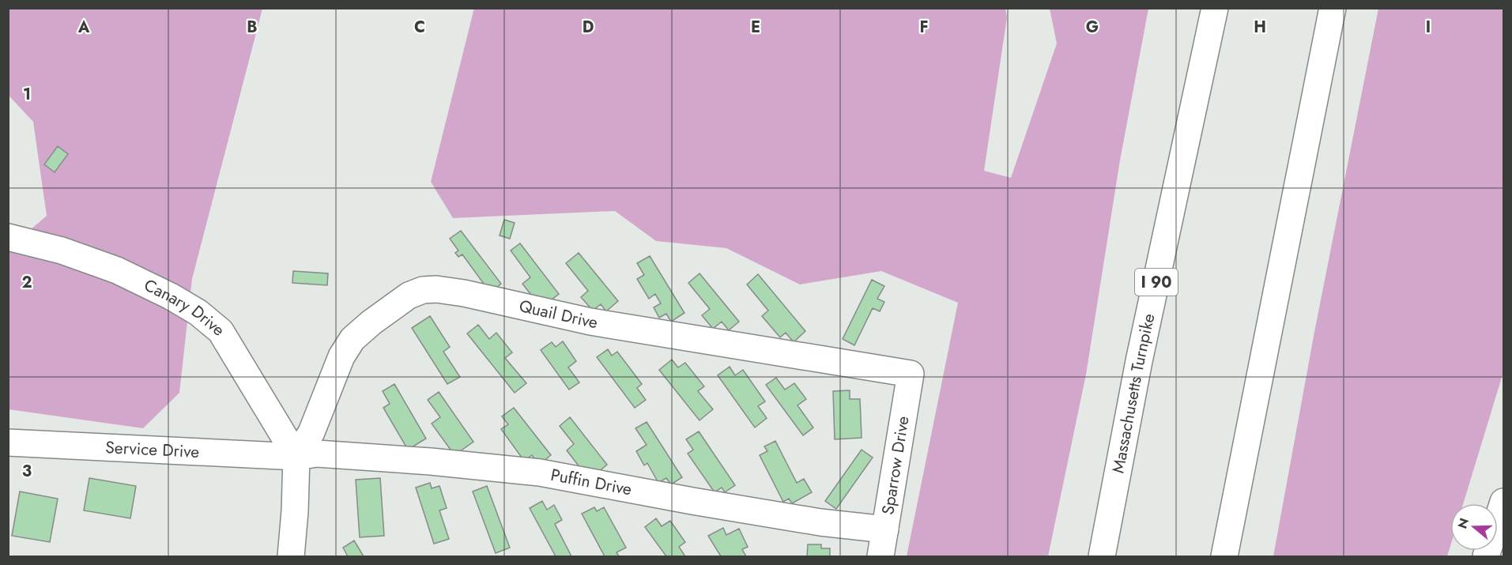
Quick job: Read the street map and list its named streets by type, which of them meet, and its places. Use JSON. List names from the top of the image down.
{
  "streets": {
    "main road": [
      "I 90",
      "Canary Drive",
      "Quail Drive",
      "Massachusetts Turnpike",
      "Service Drive",
      "Sparrow Drive",
      "Puffin Drive"
    ]
  },
  "crossings": [
    ["Canary Drive", "Quail Drive"],
    ["Canary Drive", "Service Drive"],
    ["Canary Drive", "Puffin Drive"],
    ["Quail Drive", "Service Drive"],
    ["Quail Drive", "Sparrow Drive"],
    ["Quail Drive", "Puffin Drive"],
    ["Service Drive", "Puffin Drive"],
    ["Sparrow Drive", "Puffin Drive"]
  ],
  "north": "left",
  "grid": {
    "columns": [
      "A",
      "B",
      "C",
      "D",
      "E",
      "F",
      "G",
      "H",
      "I"
    ],
    "rows": ["1", "2", "3"]
  }
}
